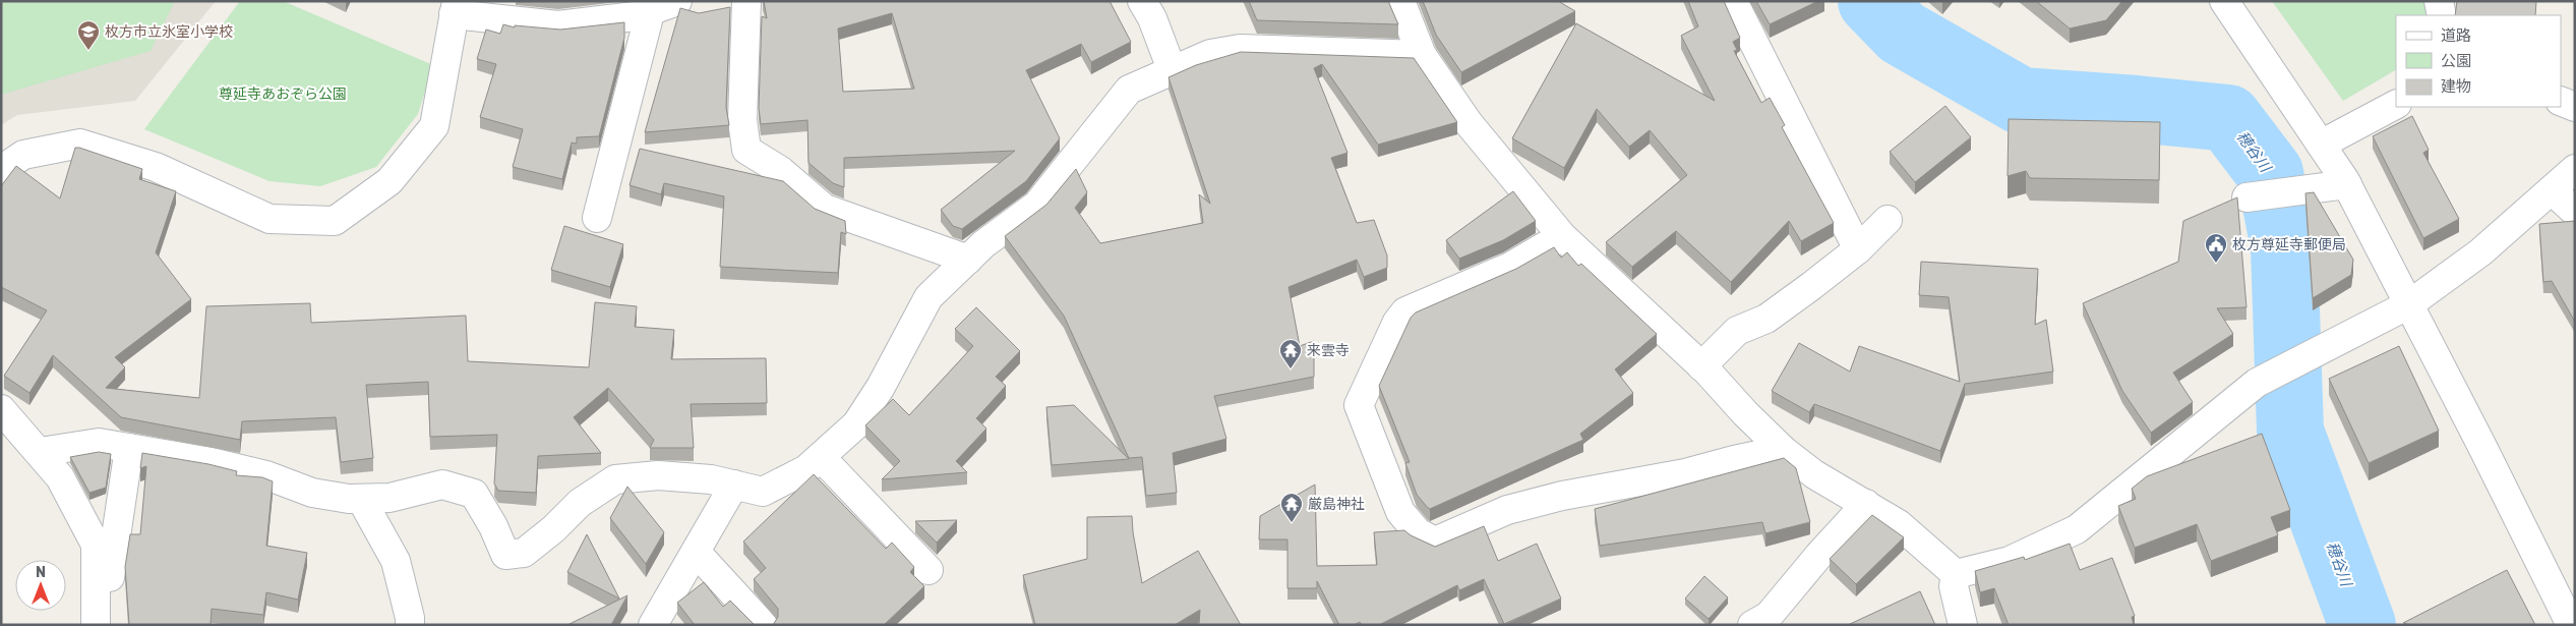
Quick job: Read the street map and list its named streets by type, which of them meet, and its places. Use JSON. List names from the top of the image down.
{
  "water": ["穂谷川"],
  "parks": ["尊延寺あおぞら公園"],
  "places": {
    "school or university": ["枚方市立氷室小学校"],
    "public building": ["枚方尊延寺郵便局"],
    "temple": ["来雲寺", "厳島神社"]
  },
  "legend": ["道路", "公園", "建物"],
  "north": "top"
}
